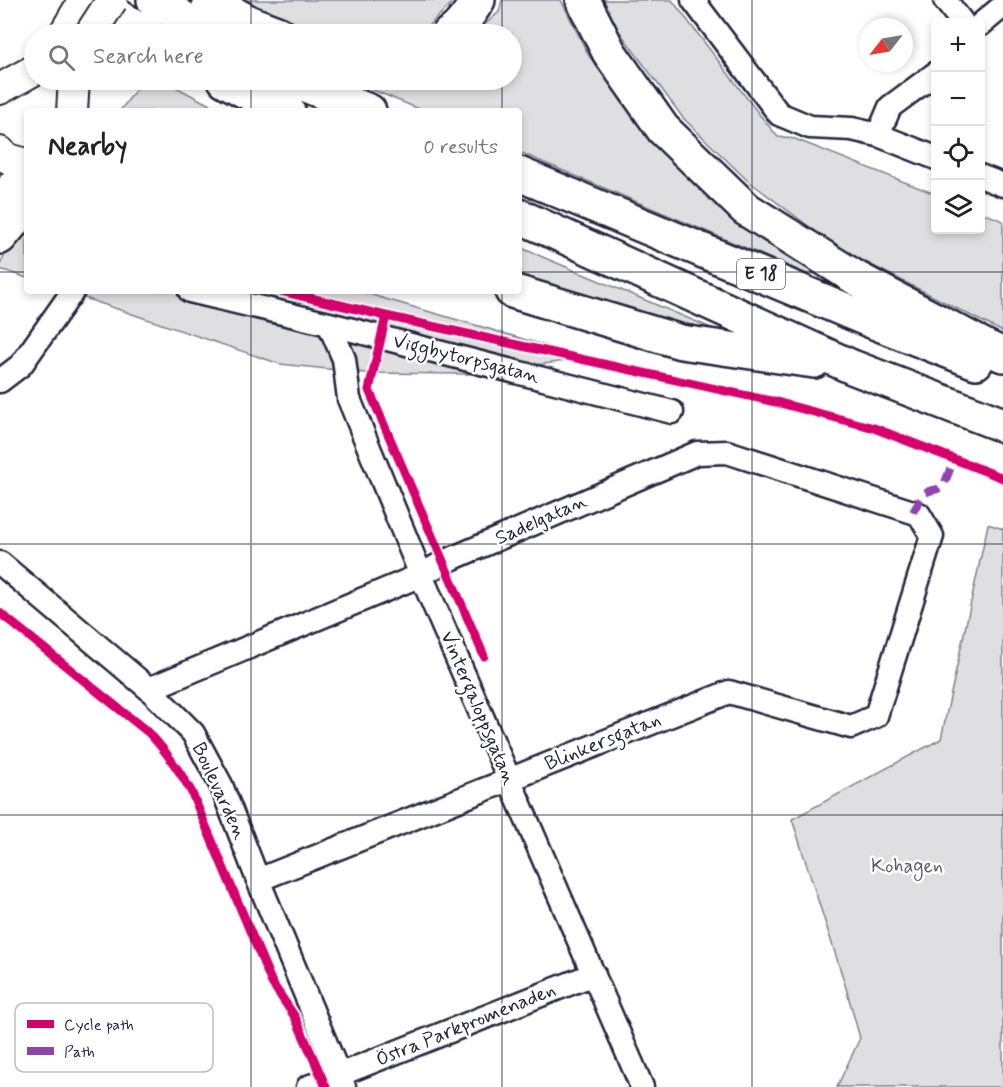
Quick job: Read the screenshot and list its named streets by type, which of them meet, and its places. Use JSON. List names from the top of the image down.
{
  "streets": {
    "highway": ["E 18"],
    "street": [
      "Viggbytorpsgatan",
      "Sadelgatan",
      "Vintergaloppsgatan",
      "Blinkersgatan",
      "Boulevarden",
      "Östra Parkpromenaden"
    ]
  },
  "crossings": [
    ["Viggbytorpsgatan", "Vintergaloppsgatan"],
    ["Sadelgatan", "Vintergaloppsgatan"],
    ["Sadelgatan", "Blinkersgatan"],
    ["Sadelgatan", "Boulevarden"],
    ["Vintergaloppsgatan", "Blinkersgatan"],
    ["Vintergaloppsgatan", "Östra Parkpromenaden"],
    ["Blinkersgatan", "Boulevarden"],
    ["Boulevarden", "Östra Parkpromenaden"]
  ],
  "parks": ["Kohagen"],
  "legend": ["Cycle path", "Path"],
  "north": "bottom left",
  "page": {
    "map_buttons": ["+", "−"],
    "search": "Search here",
    "heading": ["Nearby", "0 results"]
  }
}
